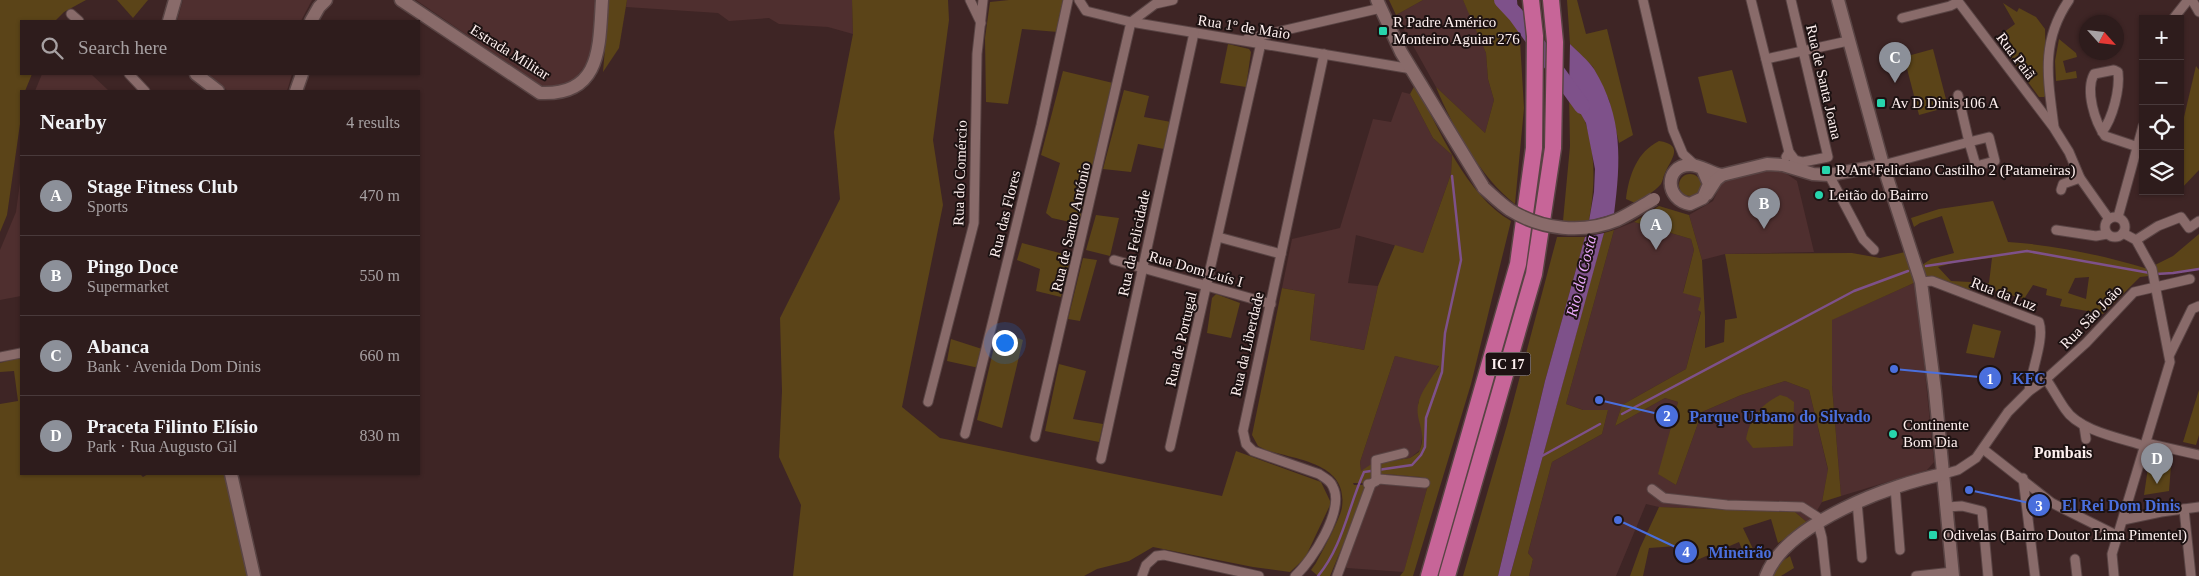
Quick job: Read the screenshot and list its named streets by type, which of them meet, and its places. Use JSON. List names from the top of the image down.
{
  "streets": {
    "highway": ["IC 17"],
    "street": [
      "Rua 1º de Maio",
      "Estrada Militar",
      "Rua Paiã",
      "Rua de Santa Joana",
      "Rua do Comércio",
      "Rua das Flores",
      "Rua de Santo António",
      "Rua da Felicidade",
      "Rua Dom Luís I",
      "Rua da Luz",
      "Rua São João",
      "Rua de Portugal",
      "Rua da Liberdade"
    ]
  },
  "crossings": [
    ["Rua 1º de Maio", "Rua de Santo António"],
    ["Rua 1º de Maio", "Rua da Felicidade"],
    ["Rua 1º de Maio", "Rua de Portugal"],
    ["Rua 1º de Maio", "Rua da Liberdade"],
    ["Rua da Felicidade", "Rua Dom Luís I"],
    ["Rua Dom Luís I", "Rua de Portugal"],
    ["Rua Dom Luís I", "Rua da Liberdade"],
    ["Rua da Luz", "Rua São João"]
  ],
  "districts": ["Pombais"],
  "water": ["Rio da Costa"],
  "places": {
    "transit": [
      "R Padre Américo Monteiro Aguiar 276",
      "Av D Dinis 106 A",
      "R Ant Feliciano Castilho 2 (Patameiras)",
      "Odivelas (Bairro Doutor Lima Pimentel)"
    ],
    "other": [
      "Leitão do Bairro",
      "KFC",
      "Parque Urbano do Silvado",
      "Continente Bom Dia",
      "El Rei Dom Dinis",
      "Mineirão"
    ]
  },
  "north": "bottom right",
  "page": {
    "map_buttons": ["+", "−"],
    "search": "Search here",
    "pins": [
      "C",
      "B",
      "A",
      "D"
    ],
    "heading": ["Nearby", "4 results"],
    "list": [
      {
        "mark": "A",
        "name": "Stage Fitness Club",
        "note": "Sports",
        "value": "470 m"
      },
      {
        "mark": "B",
        "name": "Pingo Doce",
        "note": "Supermarket",
        "value": "550 m"
      },
      {
        "mark": "C",
        "name": "Abanca",
        "note": "Bank · Avenida Dom Dinis",
        "value": "660 m"
      },
      {
        "mark": "D",
        "name": "Praceta Filinto Elísio",
        "note": "Park · Rua Augusto Gil",
        "value": "830 m"
      }
    ]
  }
}
